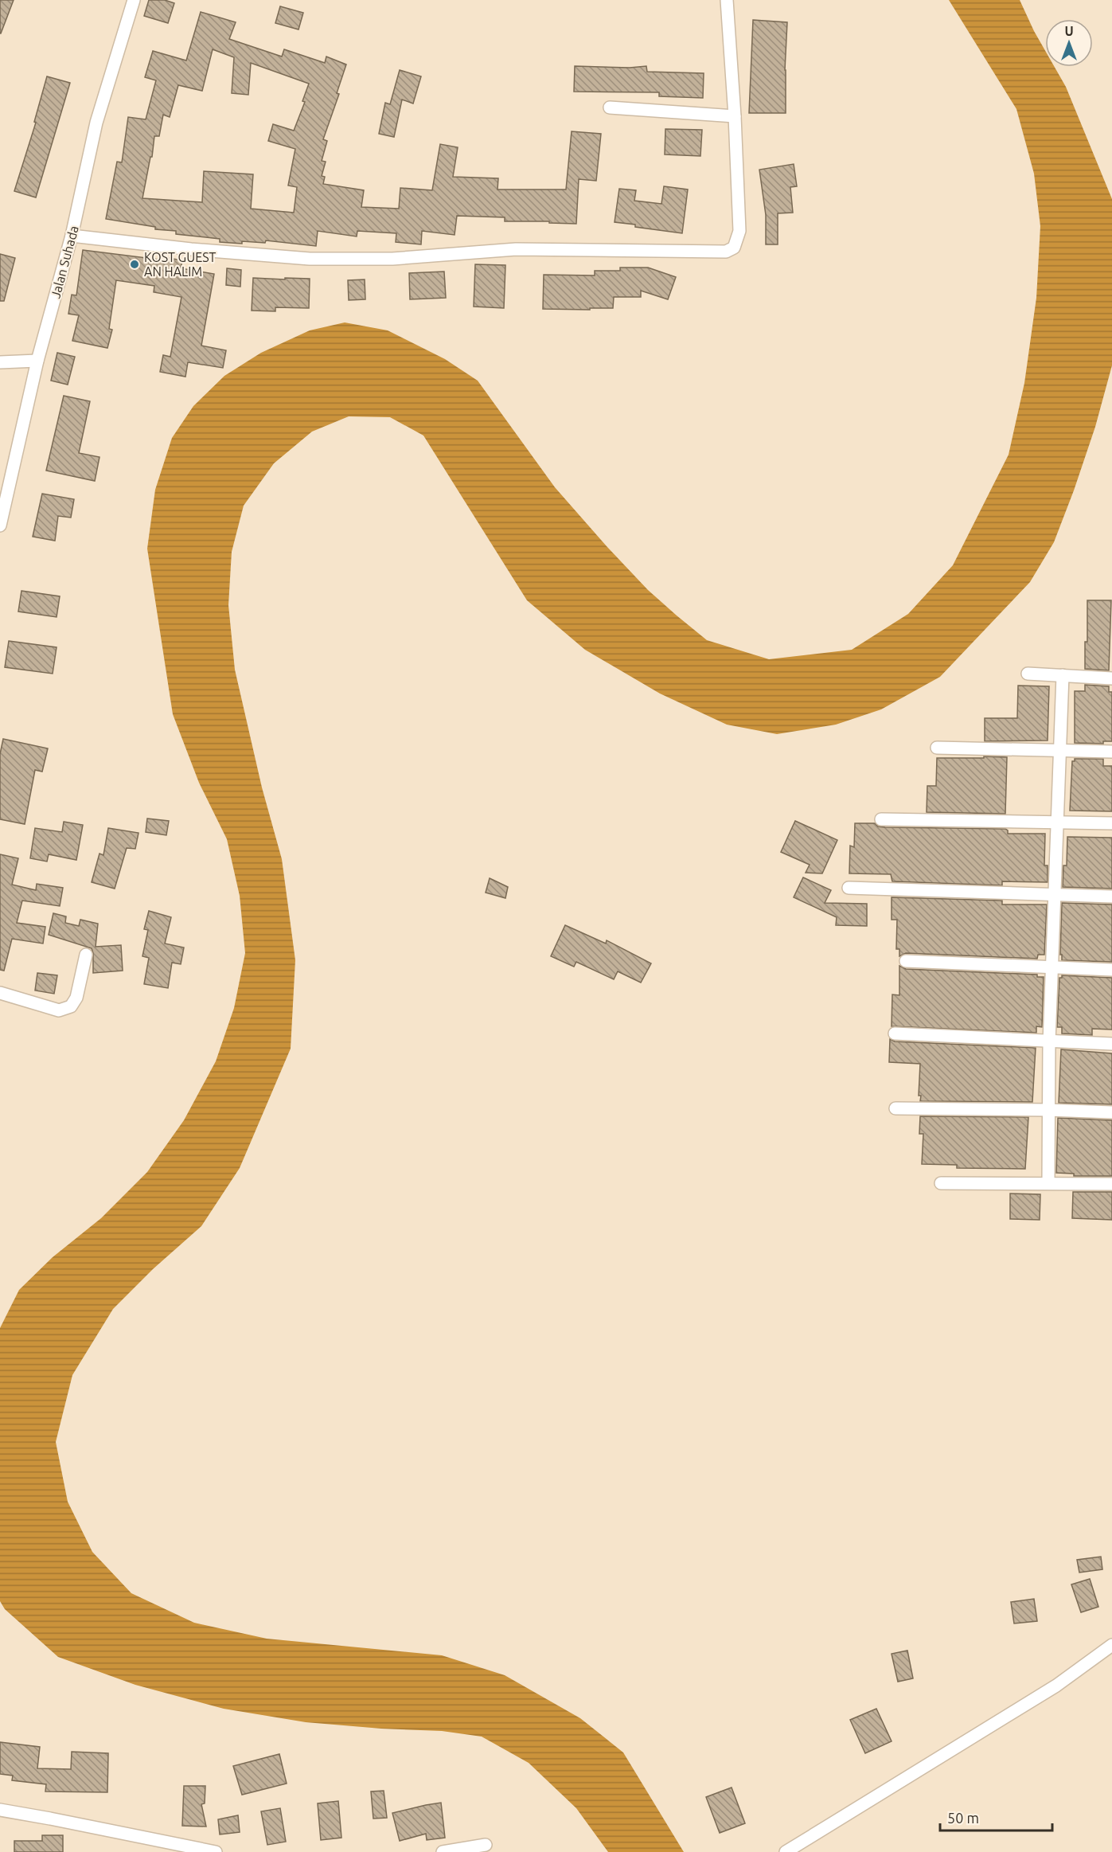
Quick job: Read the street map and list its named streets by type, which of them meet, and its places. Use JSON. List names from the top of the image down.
{
  "streets": {
    "street": ["Jalan Suhada"]
  },
  "places": ["KOST GUEST AN HALIM"],
  "scale_bar": "50 m",
  "north": "top"
}
